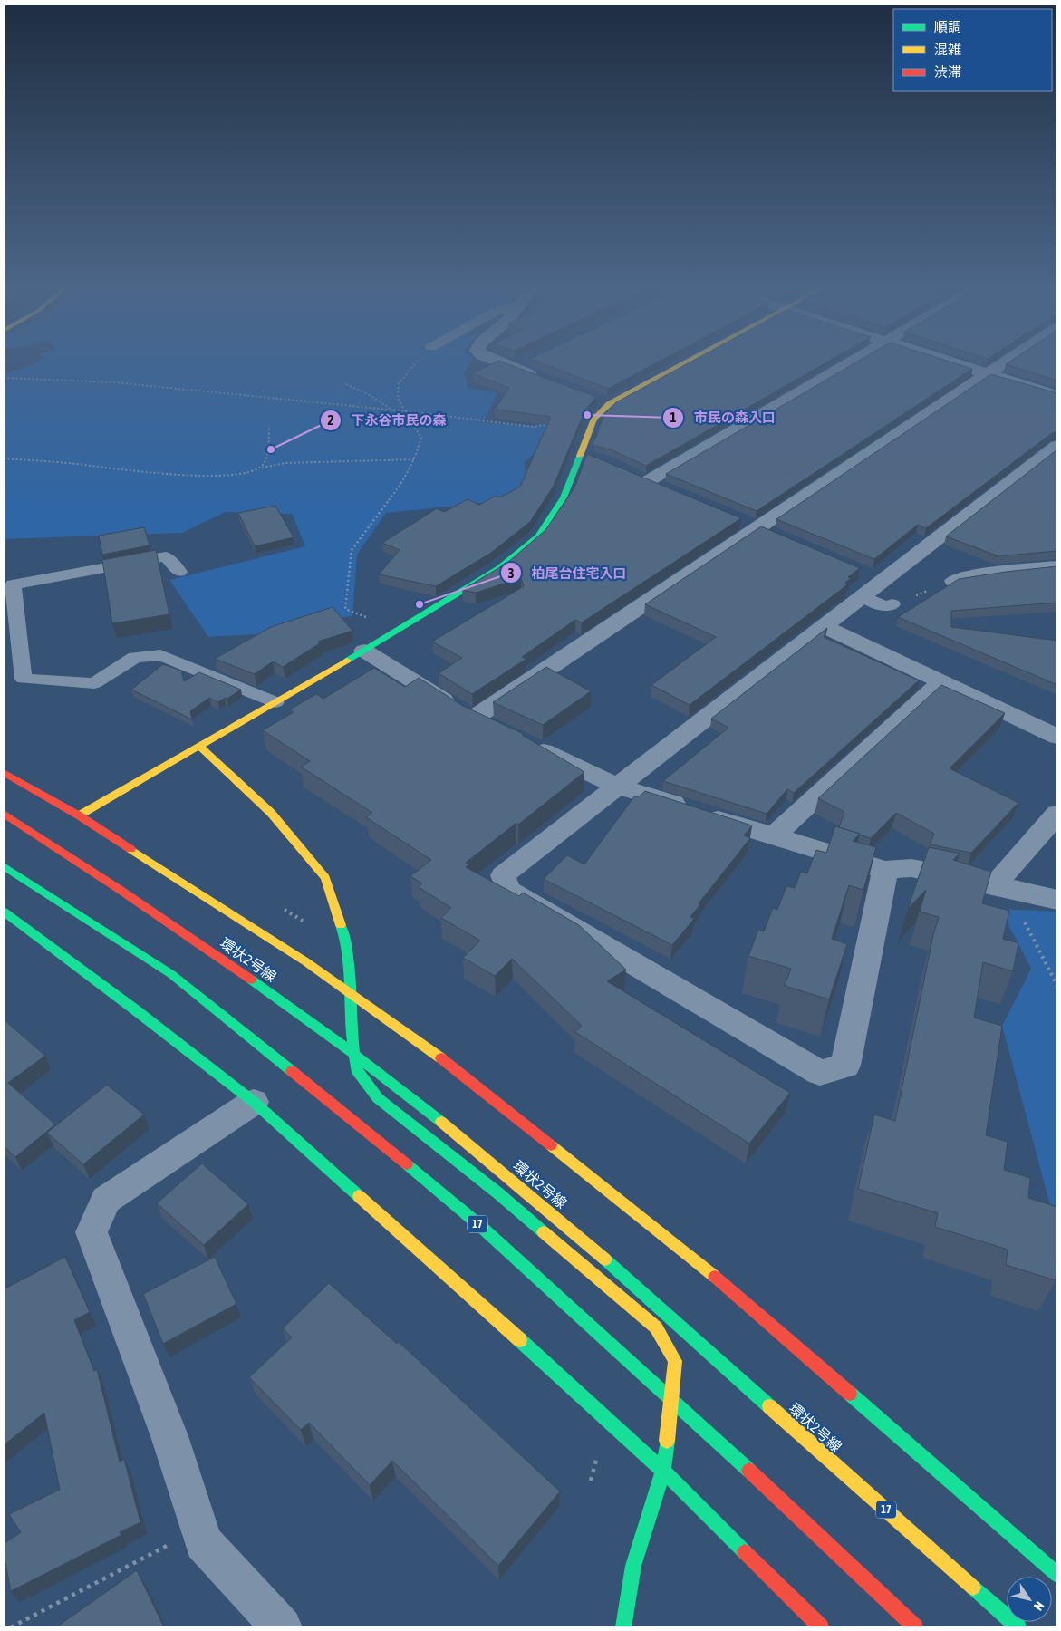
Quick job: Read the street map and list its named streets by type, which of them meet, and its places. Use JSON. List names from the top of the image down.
{
  "streets": {
    "main road": ["環状2号線", "17"]
  },
  "places": ["市民の森入口", "下永谷市民の森", "柏尾台住宅入口"],
  "legend": ["順調", "混雑", "渋滞"],
  "north": "bottom right"
}
